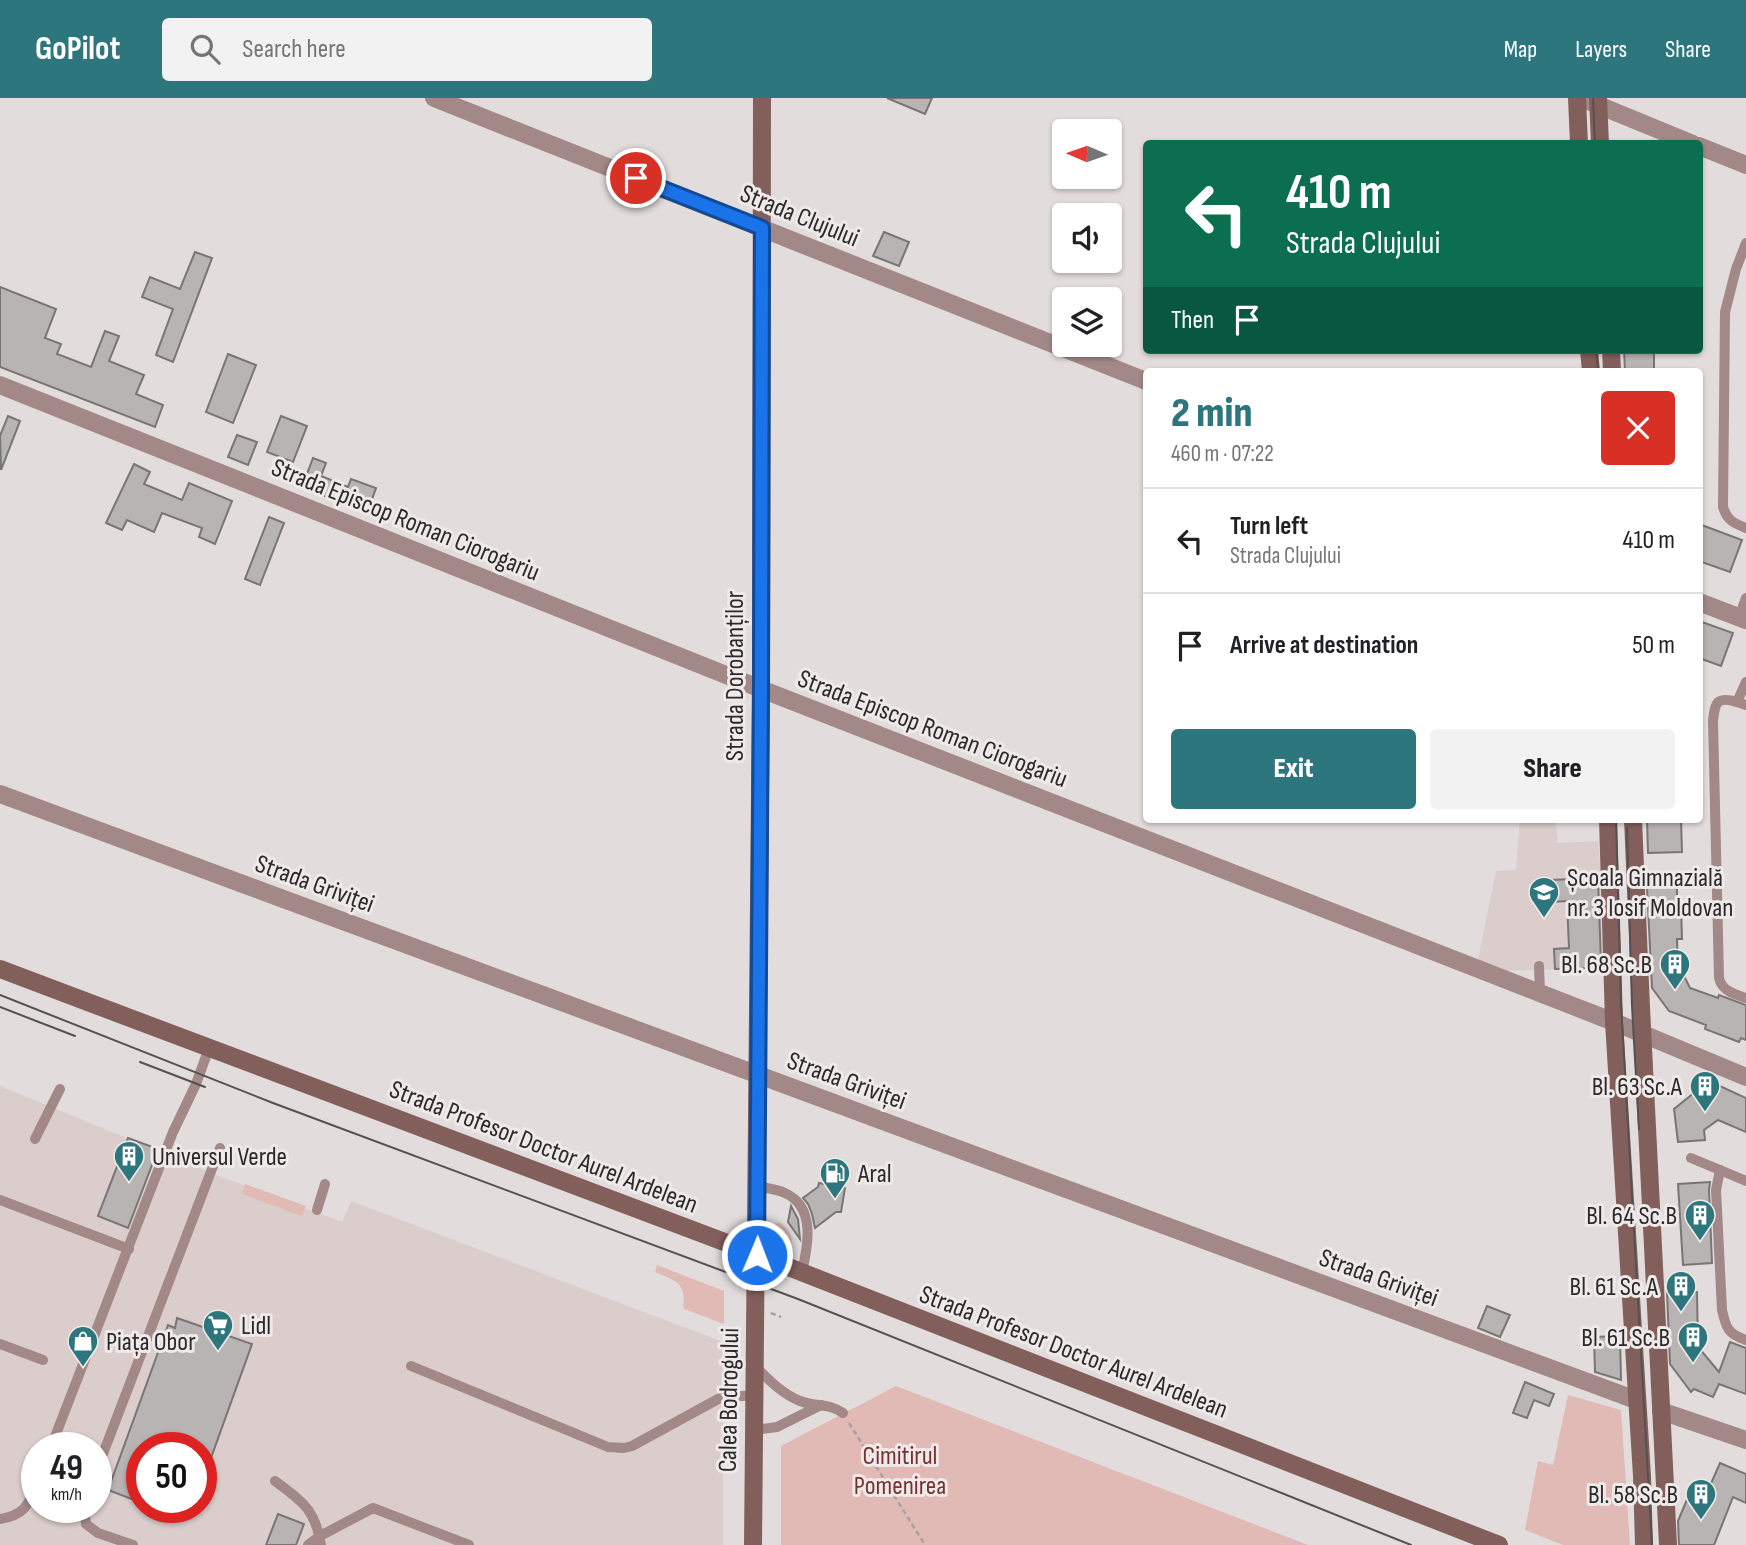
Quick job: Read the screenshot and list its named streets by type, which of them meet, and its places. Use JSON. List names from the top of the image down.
{
  "streets": {
    "main road": ["Strada Dorobanților", "Strada Profesor Doctor Aurel Ardelean", "Calea Bodrogului"],
    "street": ["Strada Clujului", "Strada Episcop Roman Ciorogariu", "Strada Griviței"]
  },
  "crossings": [
    ["Strada Clujului", "Strada Dorobanților"],
    ["Strada Episcop Roman Ciorogariu", "Strada Dorobanților"],
    ["Strada Dorobanților", "Strada Griviței"],
    ["Strada Dorobanților", "Strada Profesor Doctor Aurel Ardelean"],
    ["Strada Dorobanților", "Calea Bodrogului"],
    ["Strada Profesor Doctor Aurel Ardelean", "Calea Bodrogului"]
  ],
  "parks": ["Cimitirul Pomenirea"],
  "places": {
    "school or university": ["Școala Gimnazială nr. 3 Iosif Moldovan"],
    "building": [
      "Bl. 68 Sc.B",
      "Bl. 63 Sc.A",
      "Universul Verde",
      "Bl. 64 Sc.B",
      "Bl. 61 Sc.A",
      "Bl. 61 Sc.B",
      "Bl. 58 Sc.B"
    ],
    "fuel station": ["Aral"],
    "supermarket": ["Lidl"],
    "shop": ["Piața Obor"]
  },
  "north": "left",
  "page": {
    "header": "GoPilot",
    "search": "Search here",
    "nav": ["Map", "Layers", "Share"],
    "turn": ["410 m", "Strada Clujului"],
    "then": "Then",
    "heading": ["2 min", "460 m · 07:22"],
    "list": [
      {
        "name": "Turn left",
        "note": "Strada Clujului",
        "value": "410 m"
      },
      {
        "name": "Arrive at destination",
        "value": "50 m"
      }
    ],
    "buttons": ["Exit", "Share"],
    "speed": "49 km/h",
    "limit": "50"
  }
}
